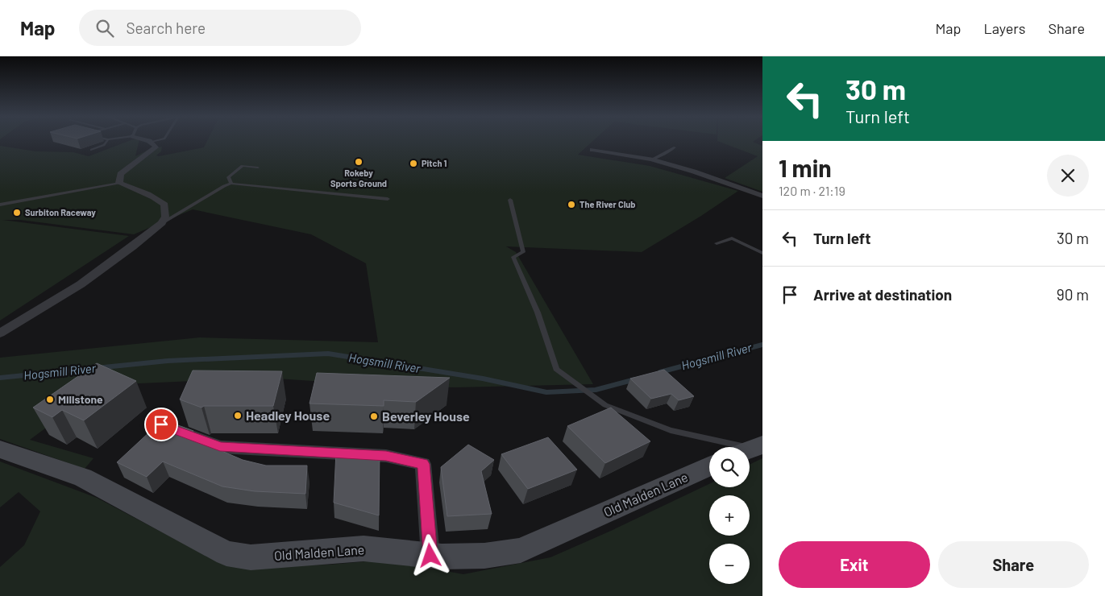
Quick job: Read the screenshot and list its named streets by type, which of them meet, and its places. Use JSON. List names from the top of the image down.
{
  "streets": {
    "main road": ["Old Malden Lane"]
  },
  "water": ["Hogsmill River"],
  "places": [
    "Rokeby Sports Ground",
    "Pitch 1",
    "The River Club",
    "Surbiton Raceway",
    "Millstone",
    "Headley House",
    "Beverley House"
  ],
  "page": {
    "header": "Map",
    "search": "Search here",
    "nav": ["Map", "Layers", "Share"],
    "turn": ["30 m", "Turn left"],
    "heading": ["1 min", "120 m · 21:19"],
    "list": [
      {
        "name": "Turn left",
        "value": "30 m"
      },
      {
        "name": "Arrive at destination",
        "value": "90 m"
      }
    ],
    "map_buttons": ["+", "−"],
    "buttons": ["Exit", "Share"]
  }
}
